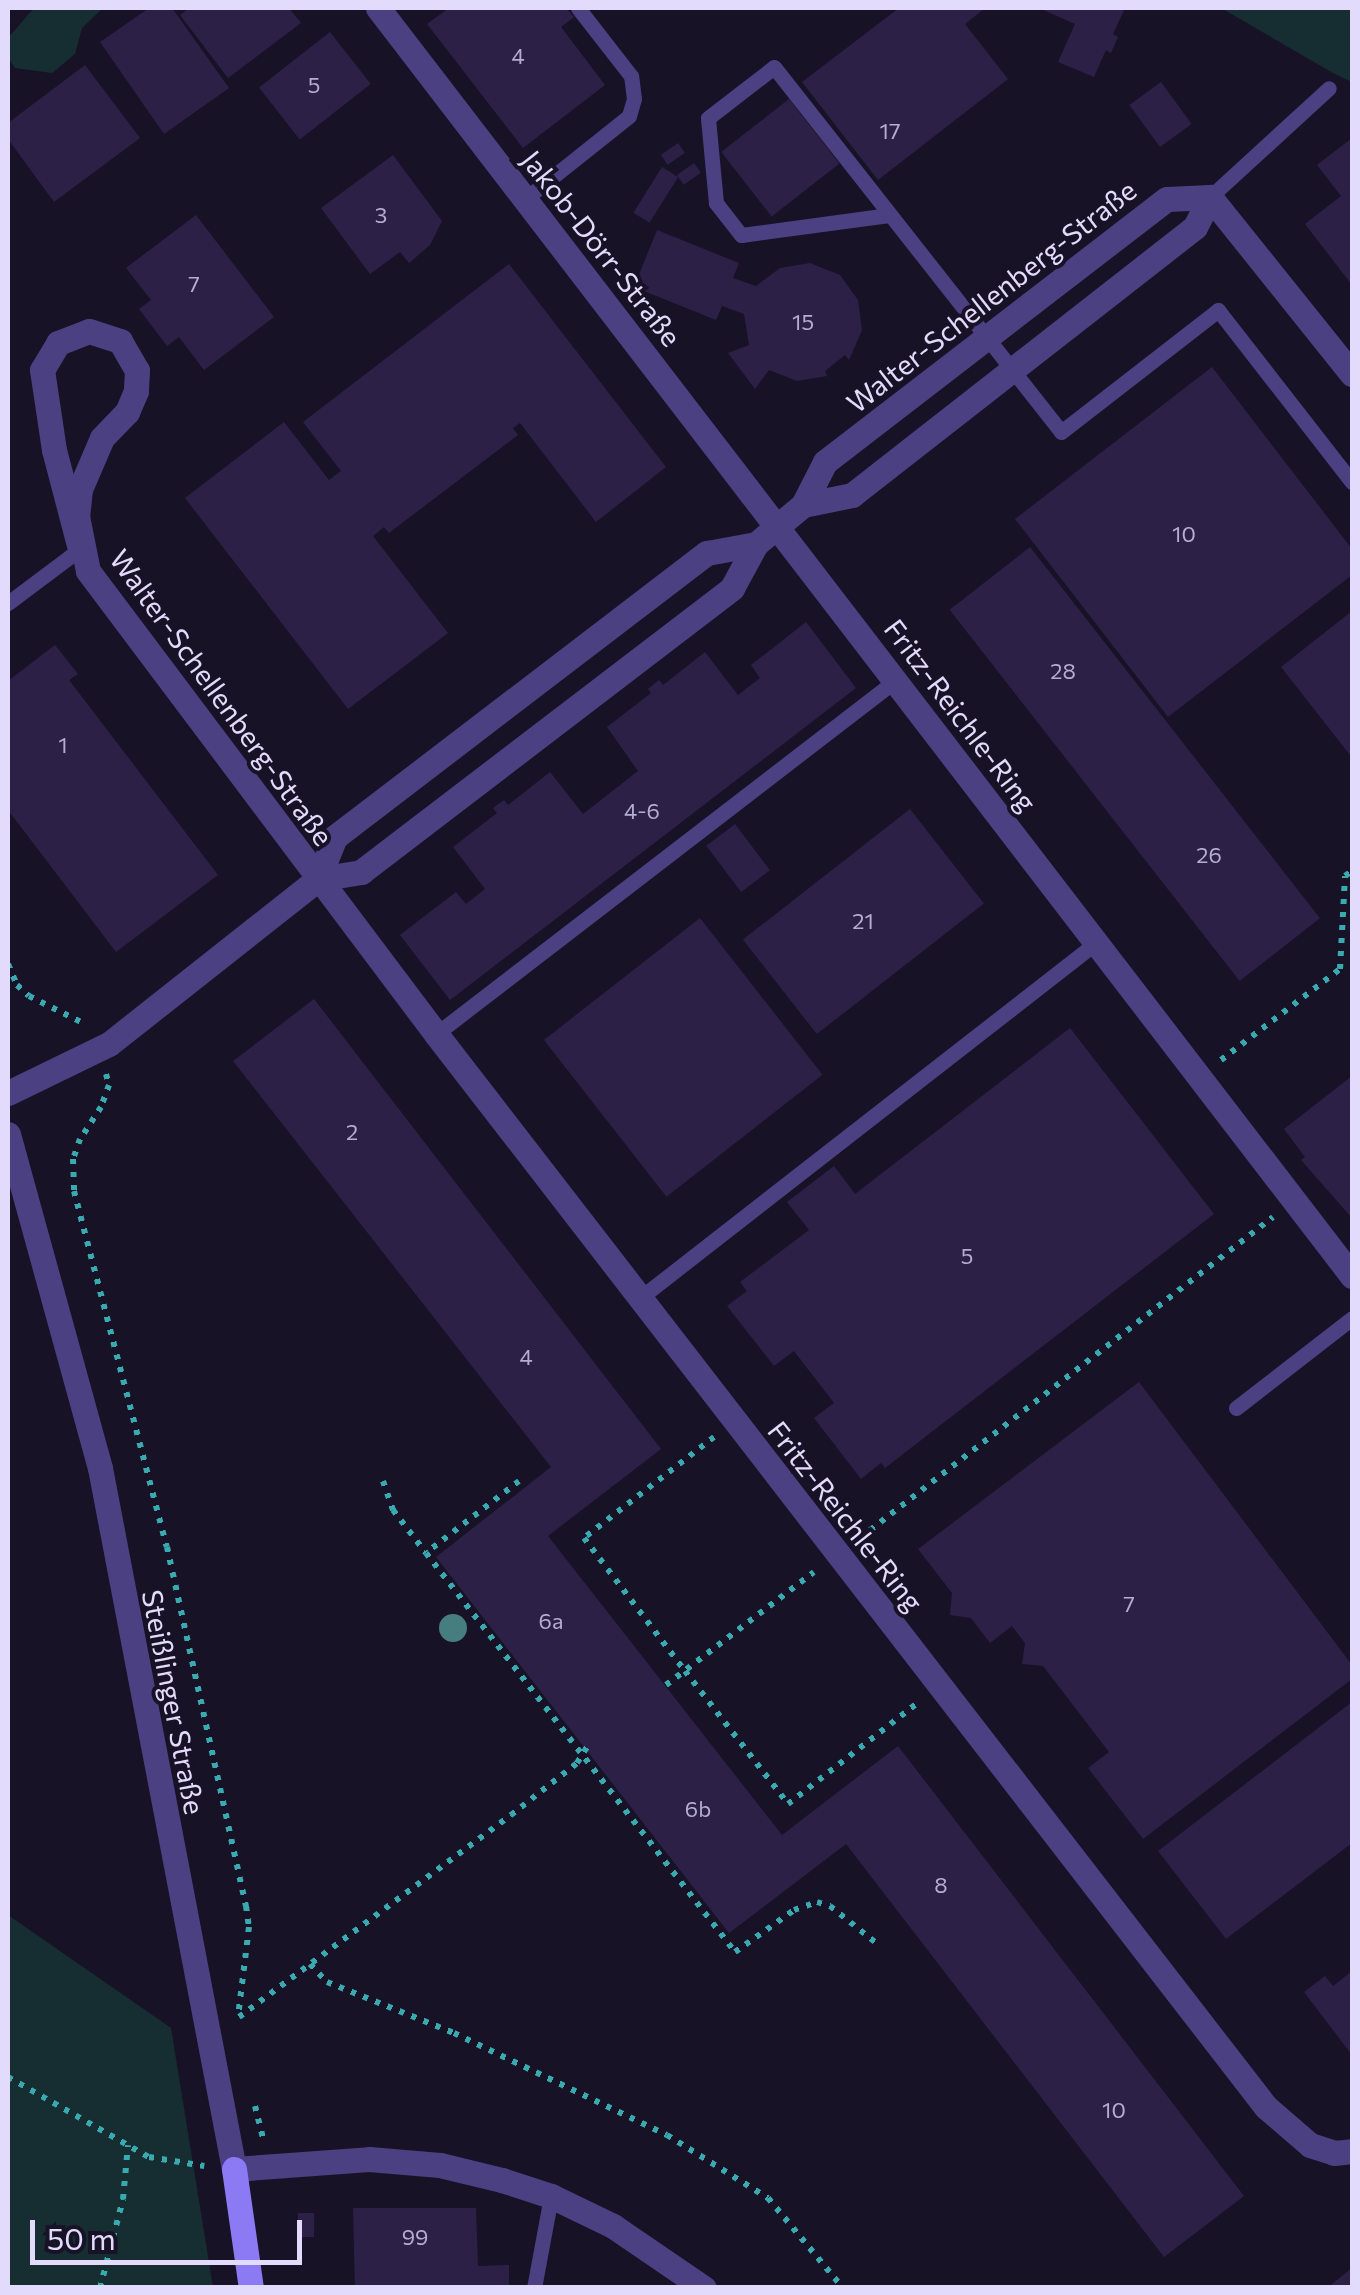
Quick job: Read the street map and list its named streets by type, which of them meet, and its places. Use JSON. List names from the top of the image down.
{
  "streets": {
    "main road": ["Steißlinger Straße"],
    "street": ["Jakob-Dörr-Straße", "Walter-Schellenberg-Straße", "Fritz-Reichle-Ring"]
  },
  "crossings": [
    ["Jakob-Dörr-Straße", "Walter-Schellenberg-Straße"],
    ["Jakob-Dörr-Straße", "Fritz-Reichle-Ring"],
    ["Walter-Schellenberg-Straße", "Fritz-Reichle-Ring"]
  ],
  "house_numbers": [
    "4",
    "5",
    "17",
    "3",
    "7",
    "15",
    "10",
    "28",
    "1",
    "4-6",
    "26",
    "21",
    "2",
    "5",
    "4",
    "7",
    "6a",
    "6b",
    "8",
    "10",
    "99"
  ],
  "scale_bar": "50 m"
}
